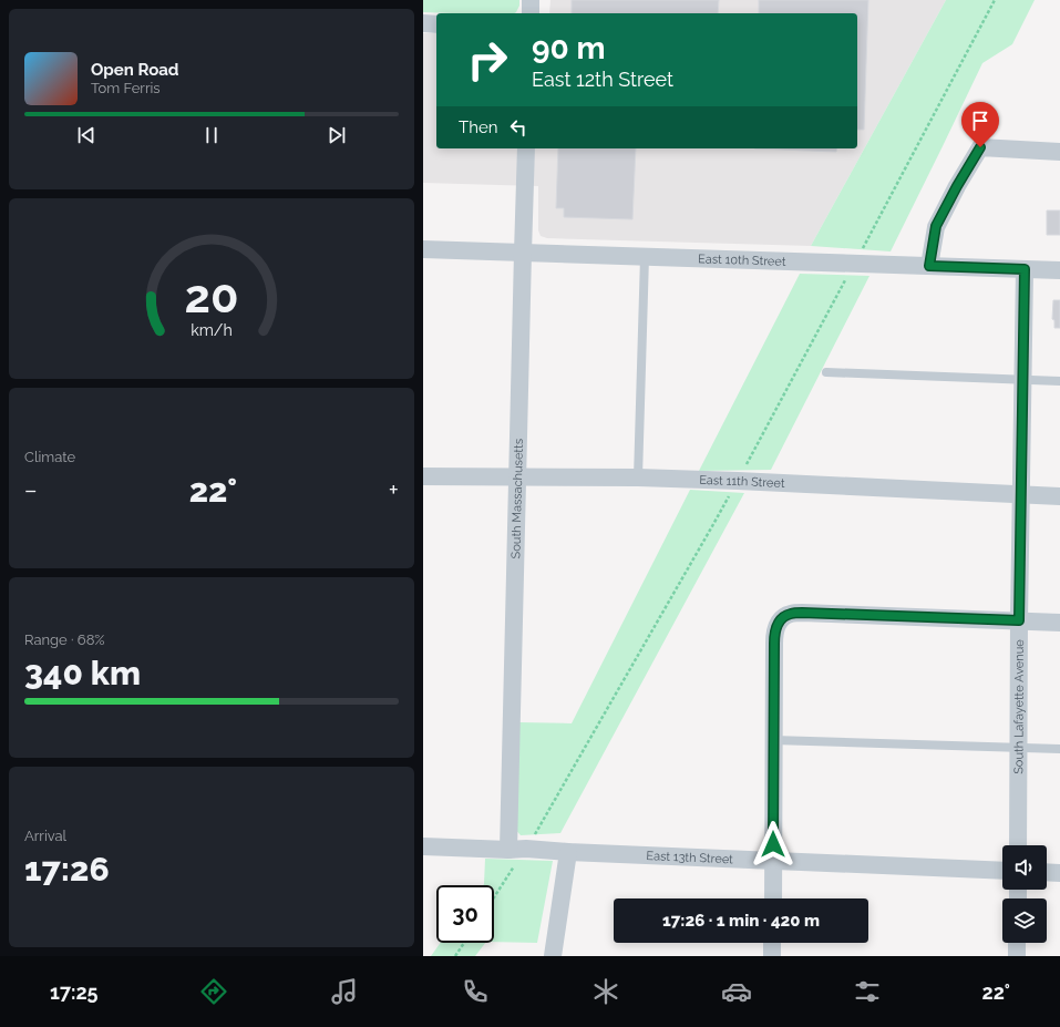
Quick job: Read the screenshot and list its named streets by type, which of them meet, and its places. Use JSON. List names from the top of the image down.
{
  "streets": {
    "street": [
      "East 10th Street",
      "East 11th Street",
      "South Massachusetts",
      "South Lafayette Avenue",
      "East 13th Street"
    ]
  },
  "crossings": [
    ["East 10th Street", "South Massachusetts"],
    ["East 10th Street", "South Lafayette Avenue"],
    ["East 11th Street", "South Massachusetts"],
    ["East 11th Street", "South Lafayette Avenue"],
    ["South Massachusetts", "East 13th Street"]
  ],
  "page": {
    "turn": ["90 m", "East 12th Street"],
    "song": ["Open Road", "Tom Ferris"],
    "then": "Then",
    "tile": [
      "Climate",
      ["Range · 68%", "340 km"],
      ["Arrival", "17:26"]
    ],
    "heat": ["−", "22°", "+"],
    "limit": "30",
    "trip": "17:26 · 1 min · 420 m",
    "tabs": ["17:25", "22°"],
    "gauge": ["20", "km/h"]
  }
}
